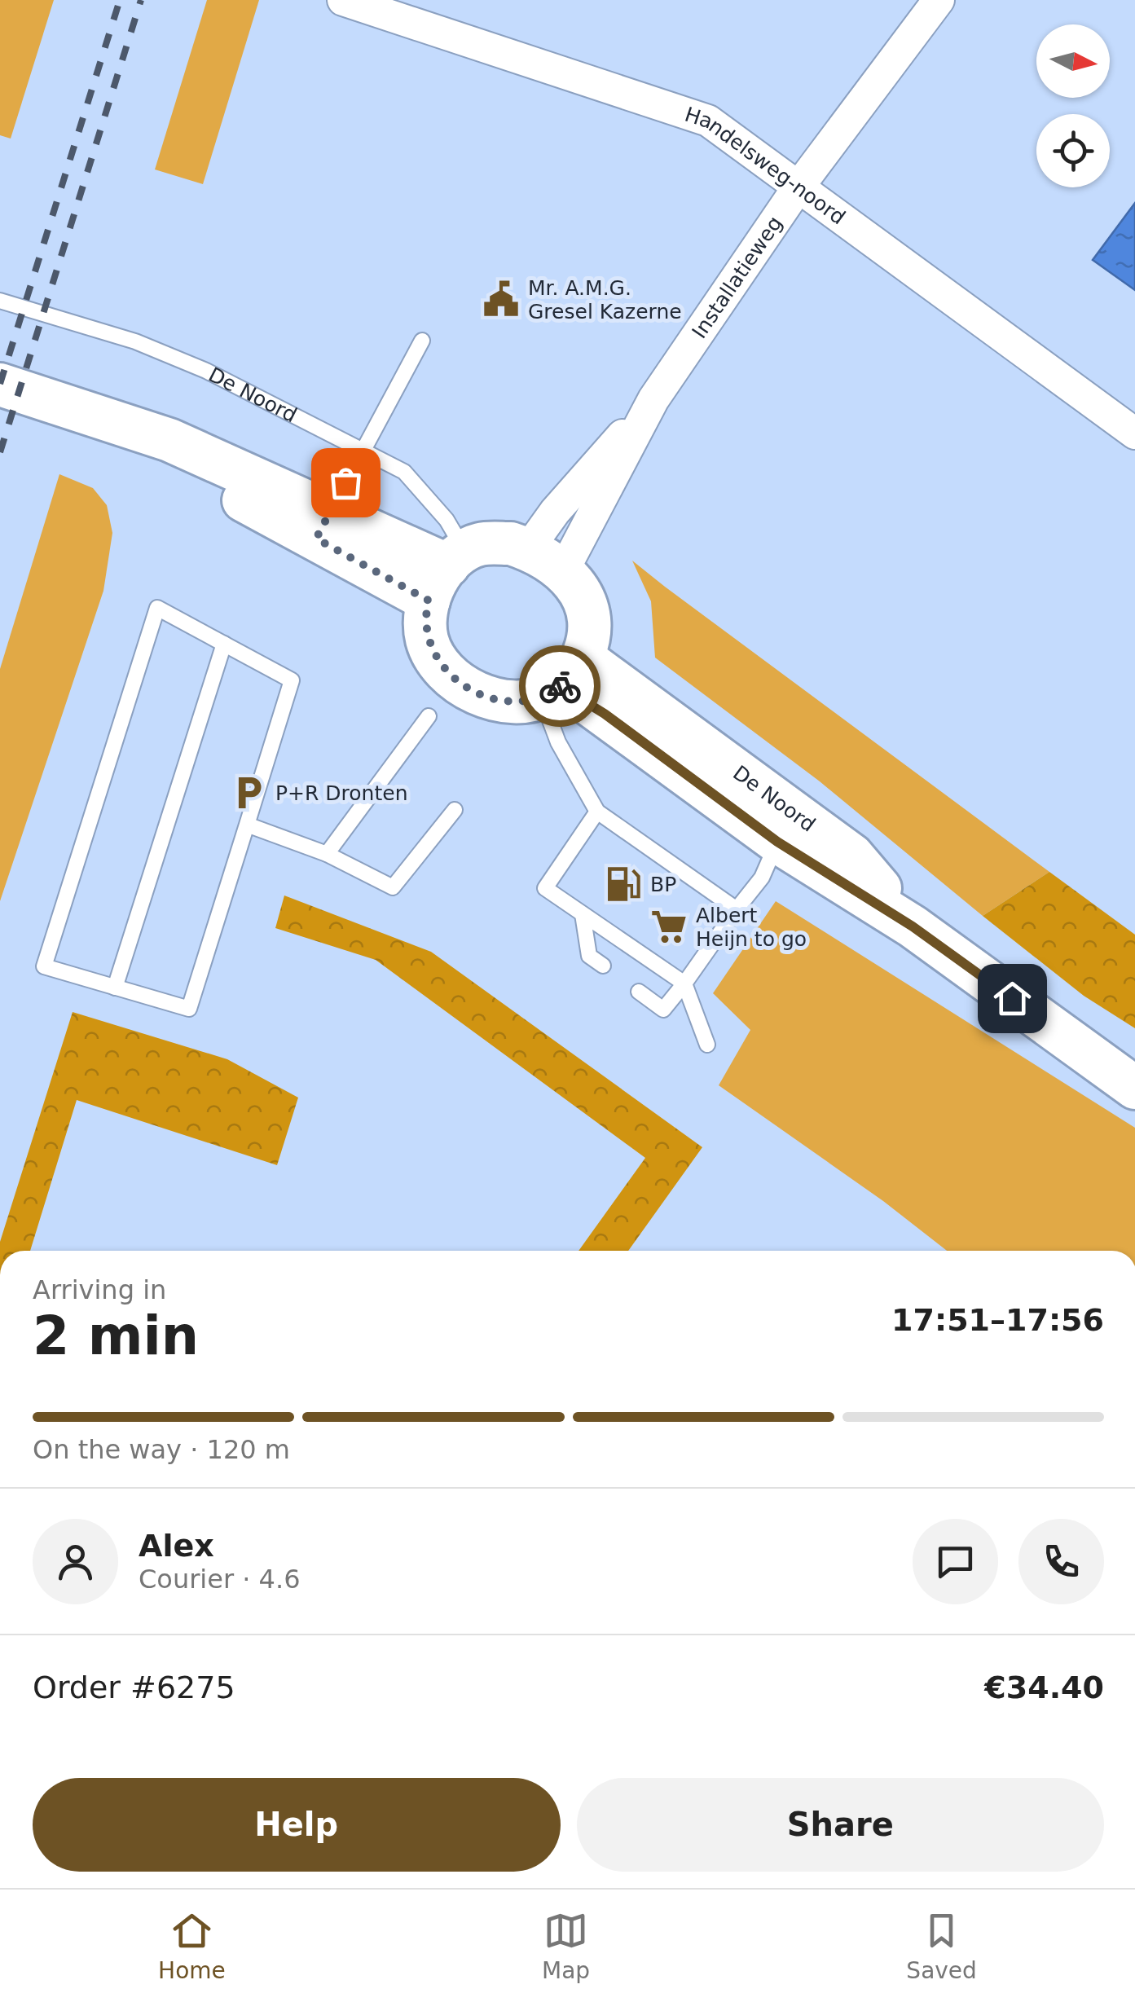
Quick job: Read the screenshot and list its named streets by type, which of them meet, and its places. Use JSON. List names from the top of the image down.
{
  "streets": {
    "main road": ["De Noord"],
    "street": ["Handelsweg-noord", "Installatieweg"]
  },
  "crossings": [
    ["Handelsweg-noord", "Installatieweg"],
    ["Installatieweg", "De Noord"]
  ],
  "places": {
    "public building": ["Mr. A.M.G. Gresel Kazerne"],
    "parking": ["P+R Dronten"],
    "fuel station": ["BP"],
    "supermarket": ["Albert Heijn to go"]
  },
  "north": "right",
  "page": {
    "heading": ["2 min", "Arriving in", "17:51–17:56"],
    "panel": [
      "Alex",
      "Courier · 4.6",
      "Order #6275",
      "€34.40"
    ],
    "bar": "On the way · 120 m",
    "buttons": ["Help", "Share"],
    "tabs": ["Home", "Map", "Saved"]
  }
}
